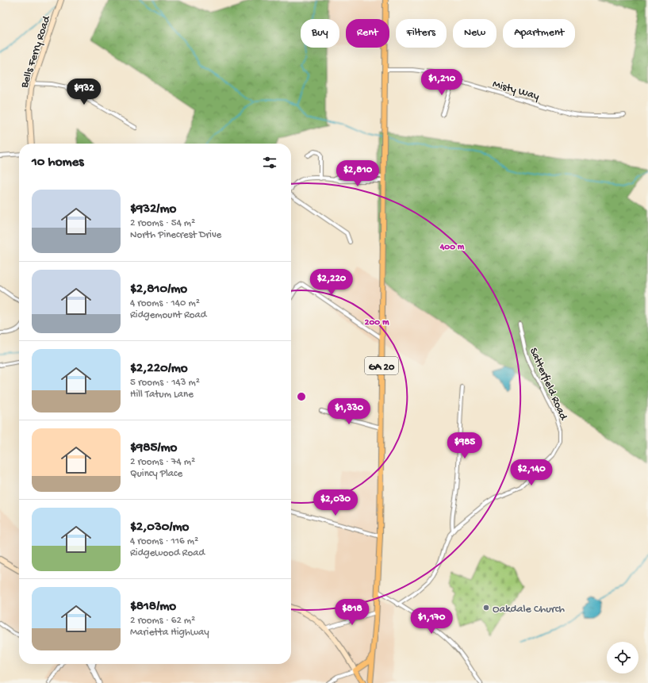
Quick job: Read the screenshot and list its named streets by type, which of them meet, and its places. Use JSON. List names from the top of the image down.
{
  "streets": {
    "main road": ["Bells Ferry Road", "GA 20"],
    "street": ["Misty Way", "Satterfield Road"]
  },
  "crossings": [
    ["Misty Way", "GA 20"]
  ],
  "places": ["Oakdale Church"],
  "page": {
    "chip": [
      "Buy",
      "Rent",
      "Filters",
      "New",
      "Apartment"
    ],
    "price": [
      "$1,210",
      "$932",
      "$2,810",
      "$2,220",
      "$1,330",
      "$985",
      "$2,140",
      "$2,030",
      "$818",
      "$1,170"
    ],
    "heading": "10 homes",
    "list": [
      {
        "name": "$932/mo",
        "note": "2 rooms · 54 m² · North Pinecrest Drive"
      },
      {
        "name": "$2,810/mo",
        "note": "4 rooms · 140 m² · Ridgemount Road"
      },
      {
        "name": "$2,220/mo",
        "note": "5 rooms · 143 m² · Hill Tatum Lane"
      },
      {
        "name": "$985/mo",
        "note": "2 rooms · 74 m² · Quincy Place"
      },
      {
        "name": "$2,030/mo",
        "note": "4 rooms · 116 m² · Ridgewood Road"
      },
      {
        "name": "$818/mo",
        "note": "2 rooms · 62 m² · Marietta Highway"
      }
    ]
  },
  "rings": ["400 m", "200 m"]
}
